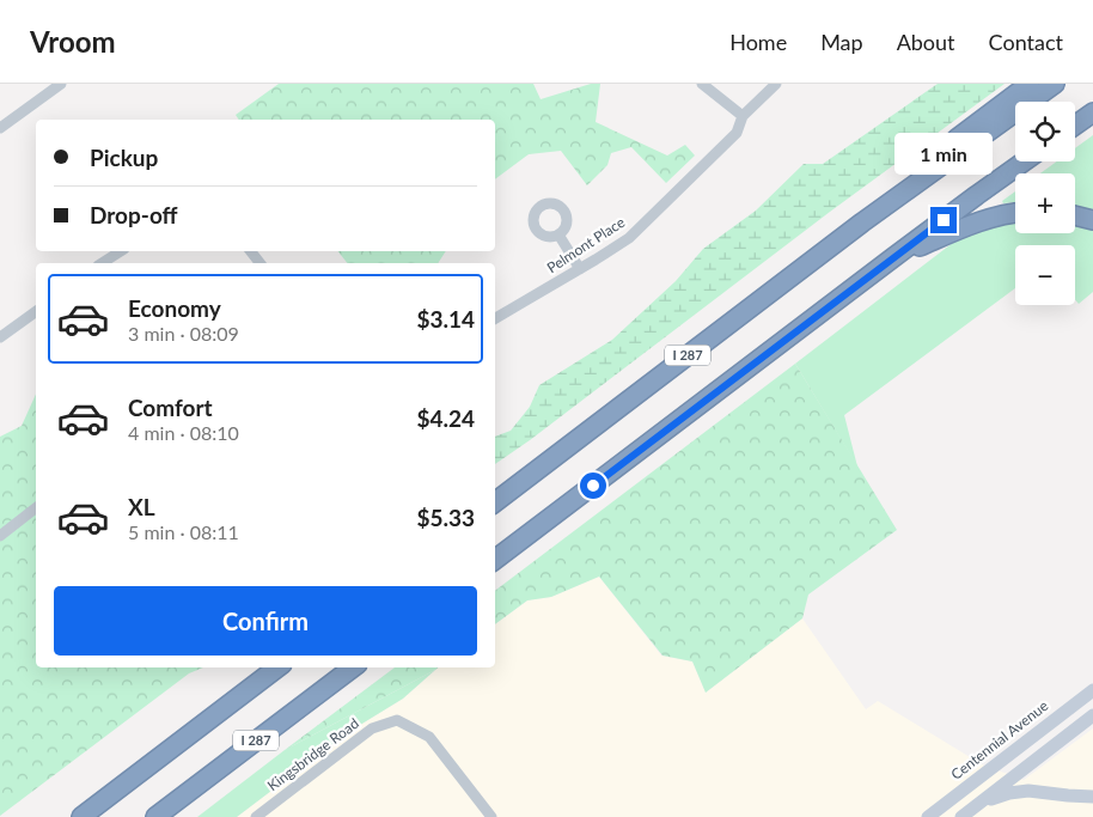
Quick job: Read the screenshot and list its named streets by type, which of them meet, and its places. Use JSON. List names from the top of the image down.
{
  "streets": {
    "highway": ["I 287"],
    "main road": ["Centennial Avenue"],
    "street": ["Pelmont Place", "Kingsbridge Road"]
  },
  "page": {
    "header": "Vroom",
    "nav": [
      "Home",
      "Map",
      "About",
      "Contact"
    ],
    "map_buttons": ["+", "−"],
    "banner": ["Pickup", "Drop-off"],
    "bubble": "1 min",
    "list": [
      {
        "name": "Economy",
        "note": "3 min · 08:09",
        "value": "$3.14"
      },
      {
        "name": "Comfort",
        "note": "4 min · 08:10",
        "value": "$4.24"
      },
      {
        "name": "XL",
        "note": "5 min · 08:11",
        "value": "$5.33"
      }
    ],
    "buttons": "Confirm"
  }
}
